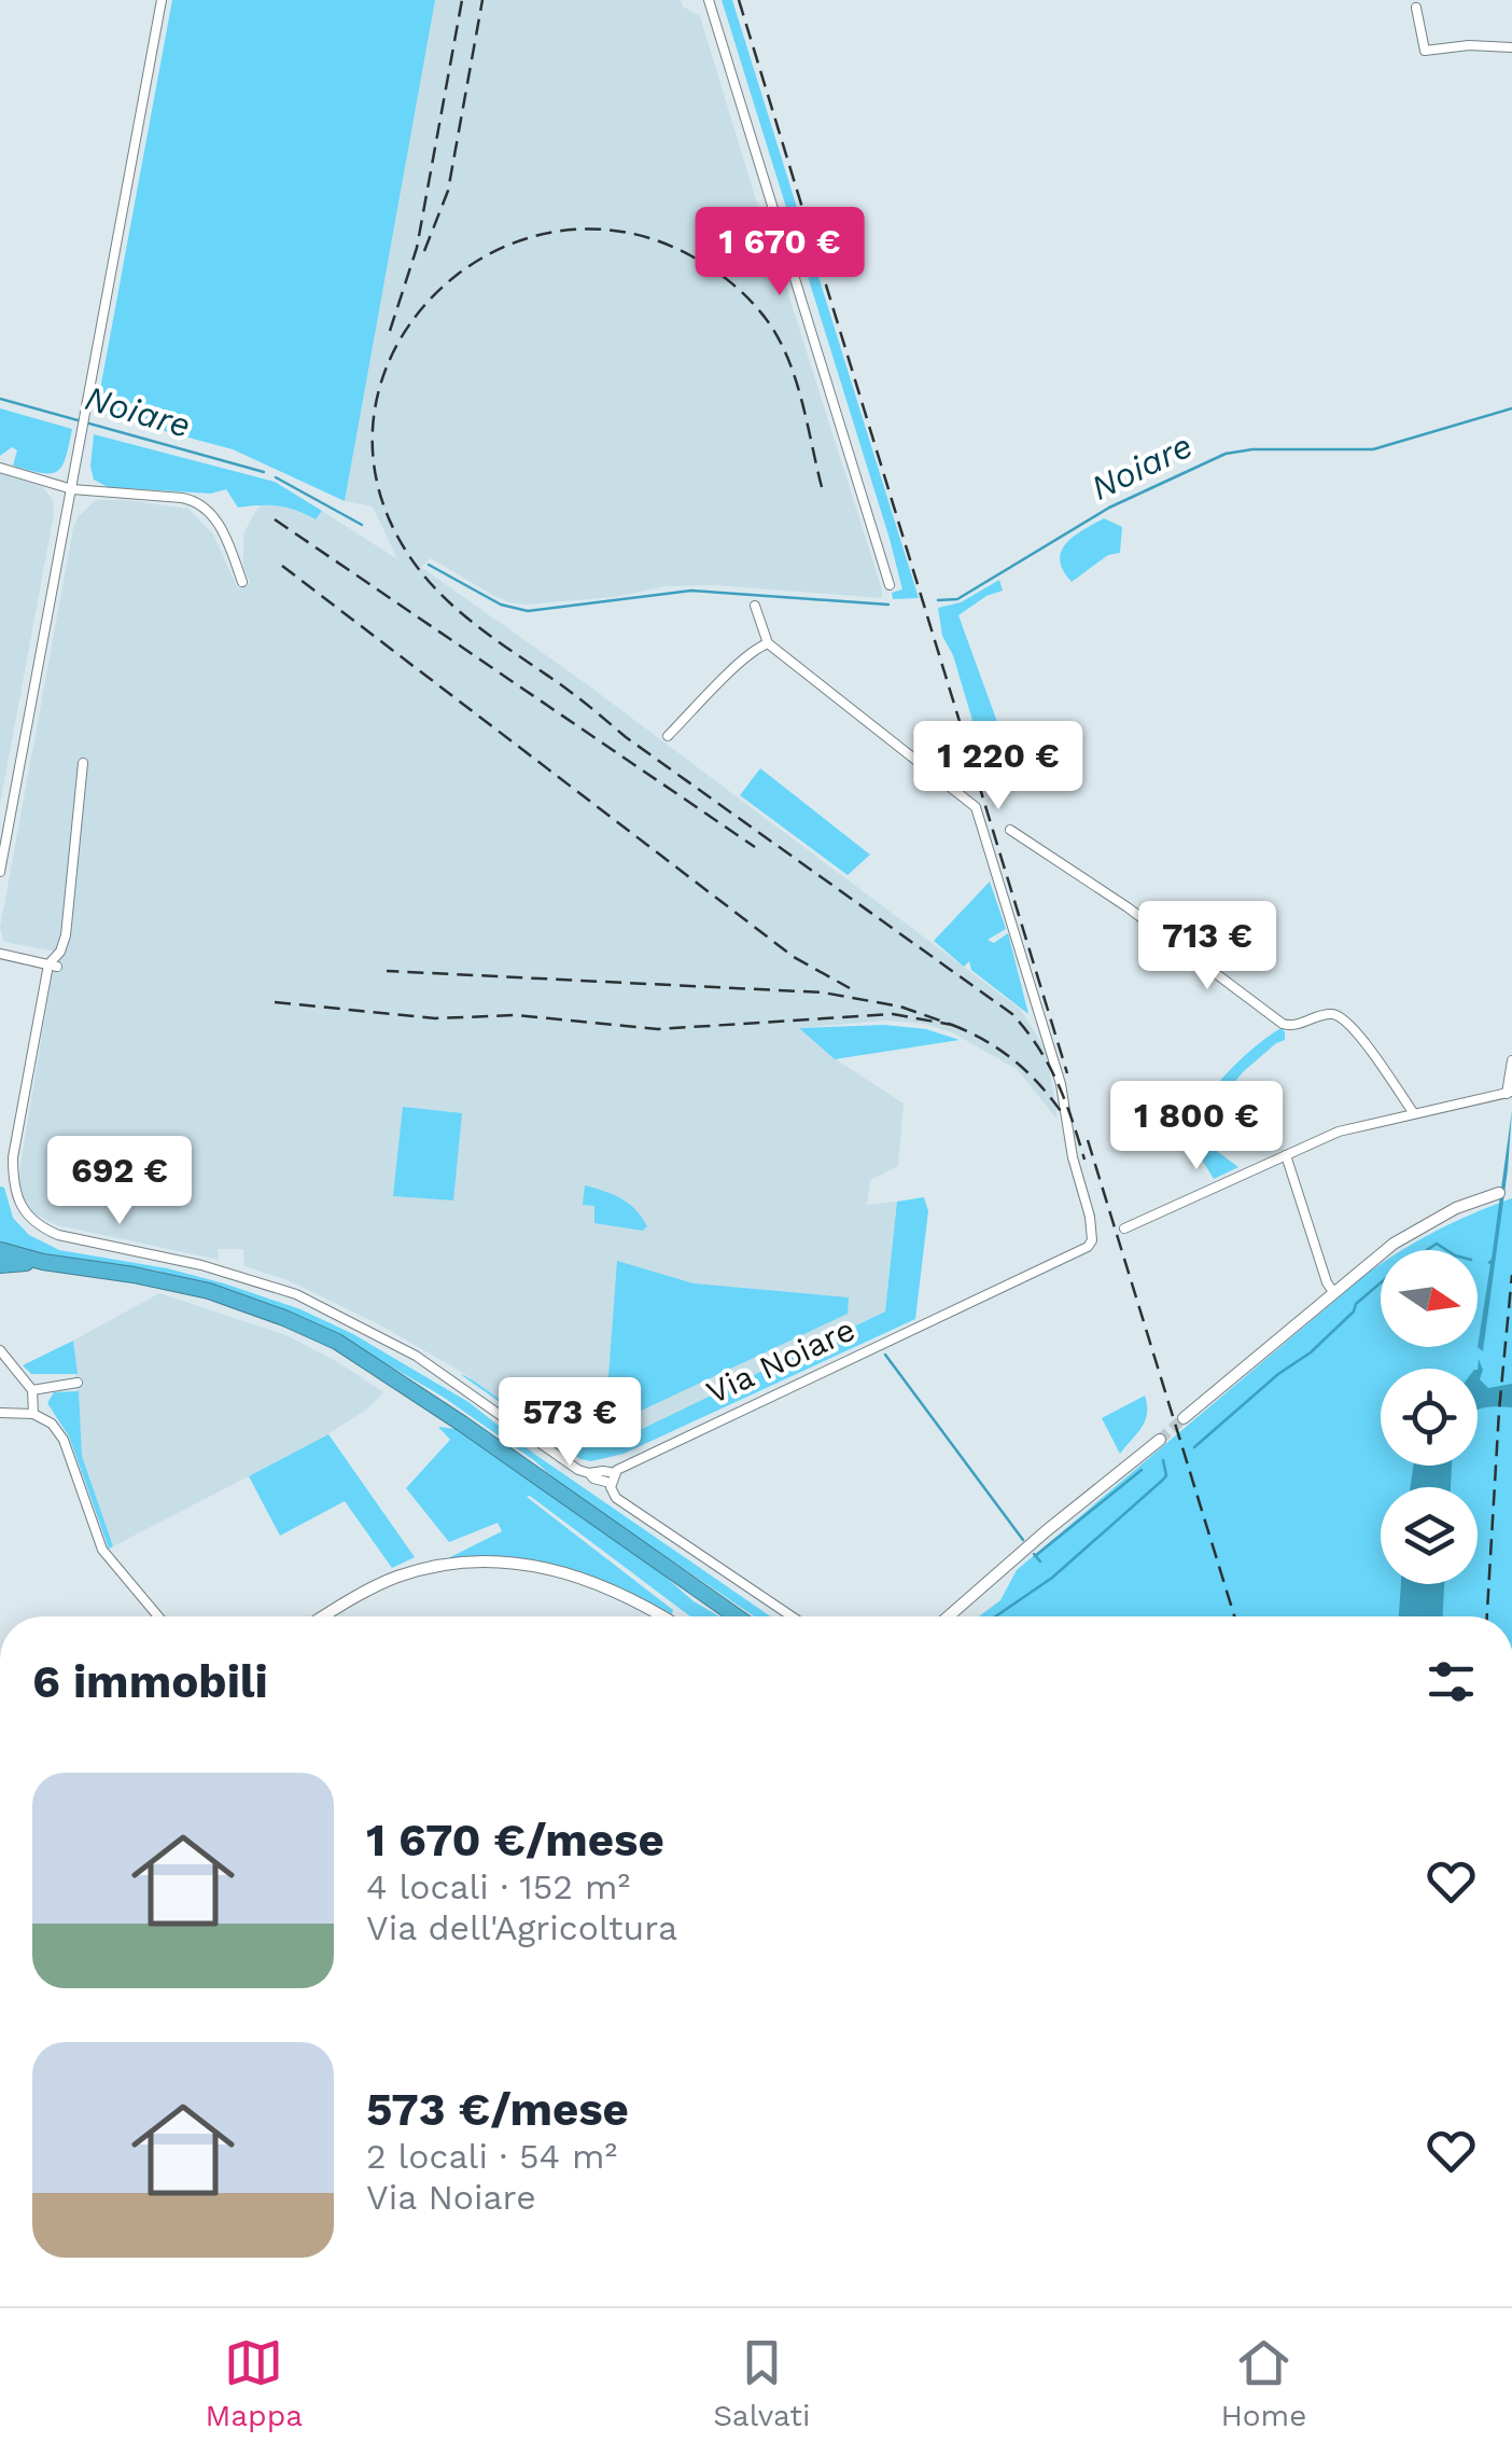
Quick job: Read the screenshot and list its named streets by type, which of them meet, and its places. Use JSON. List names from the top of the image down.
{
  "streets": {
    "street": ["Via Noiare"]
  },
  "water": ["Noiare"],
  "north": "right",
  "page": {
    "price": [
      "1 670 €",
      "1 220 €",
      "713 €",
      "1 800 €",
      "692 €",
      "573 €"
    ],
    "heading": "6 immobili",
    "list": [
      {
        "name": "1 670 €/mese",
        "note": "4 locali · 152 m² · Via dell'Agricoltura"
      },
      {
        "name": "573 €/mese",
        "note": "2 locali · 54 m² · Via Noiare"
      }
    ],
    "tabs": ["Mappa", "Salvati", "Home"]
  }
}
